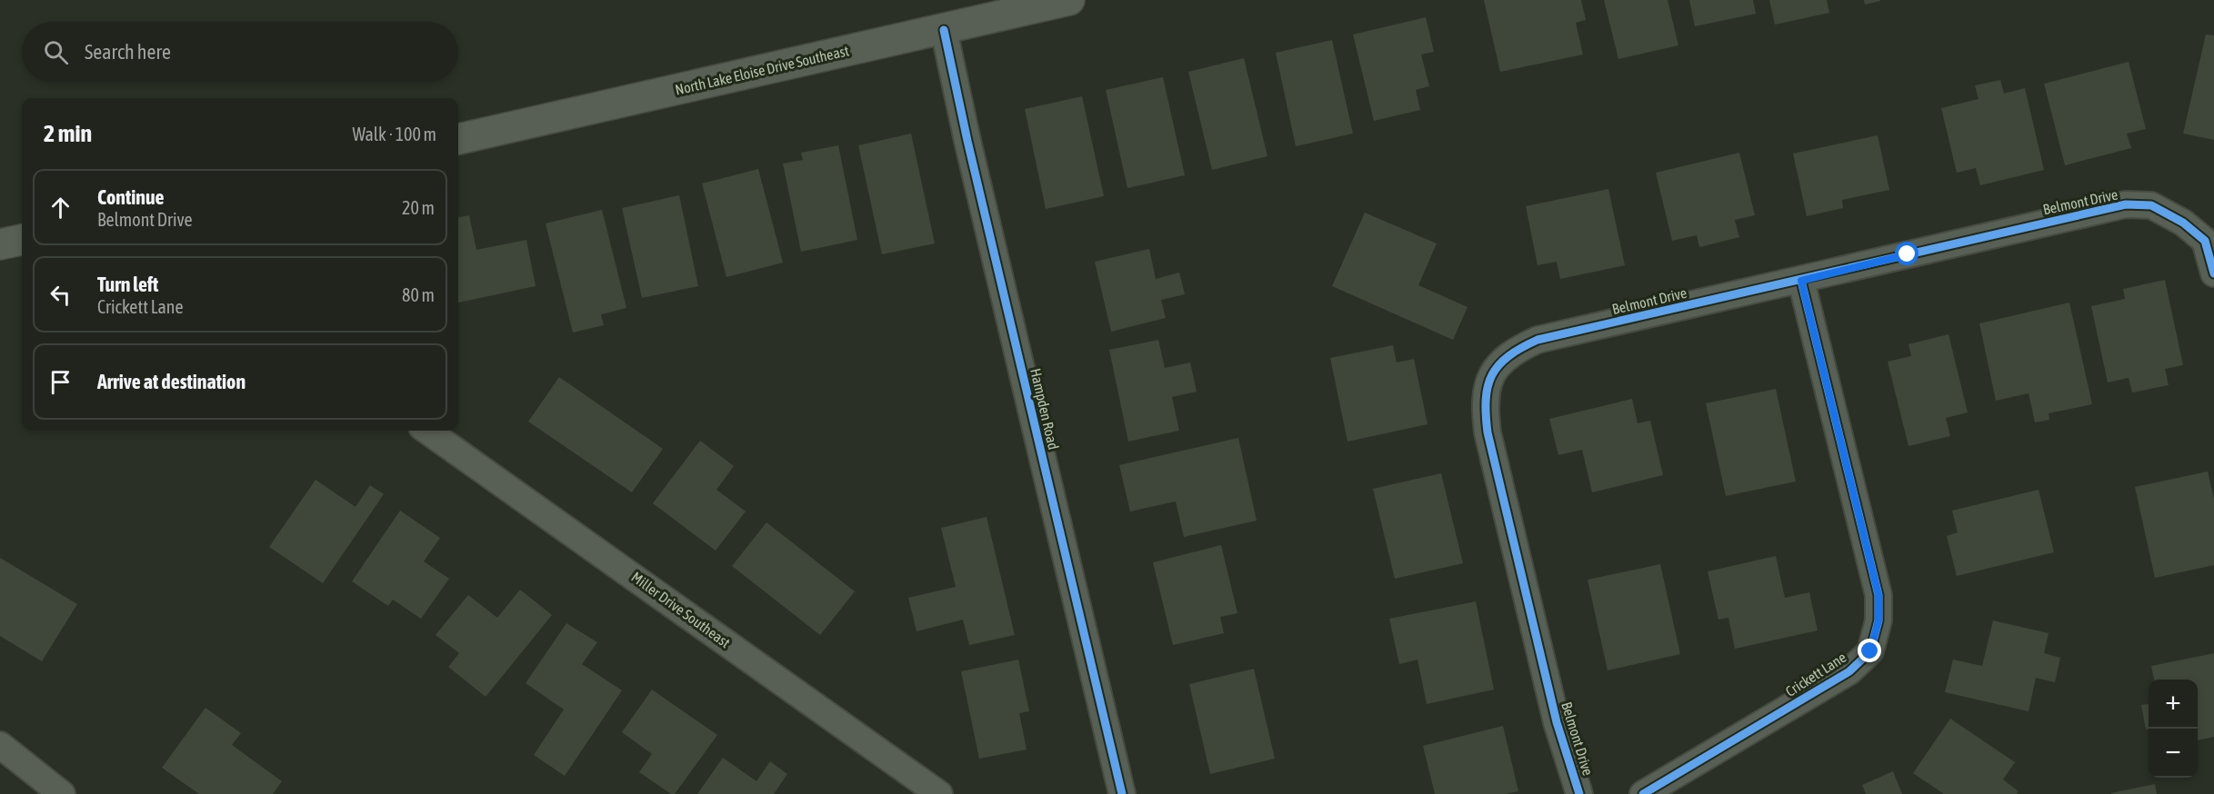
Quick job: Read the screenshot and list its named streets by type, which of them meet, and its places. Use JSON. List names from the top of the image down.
{
  "streets": {
    "street": [
      "North Lake Eloise Drive Southeast",
      "Belmont Drive",
      "Hampden Road",
      "Miller Drive Southeast",
      "Crickett Lane"
    ]
  },
  "crossings": [
    ["North Lake Eloise Drive Southeast", "Hampden Road"],
    ["Belmont Drive", "Crickett Lane"]
  ],
  "page": {
    "search": "Search here",
    "heading": ["2 min", "Walk · 100 m"],
    "list": [
      ["Continue", "Belmont Drive", "20 m"],
      ["Turn left", "Crickett Lane", "80 m"],
      "Arrive at destination"
    ],
    "map_buttons": ["+", "−"]
  }
}
